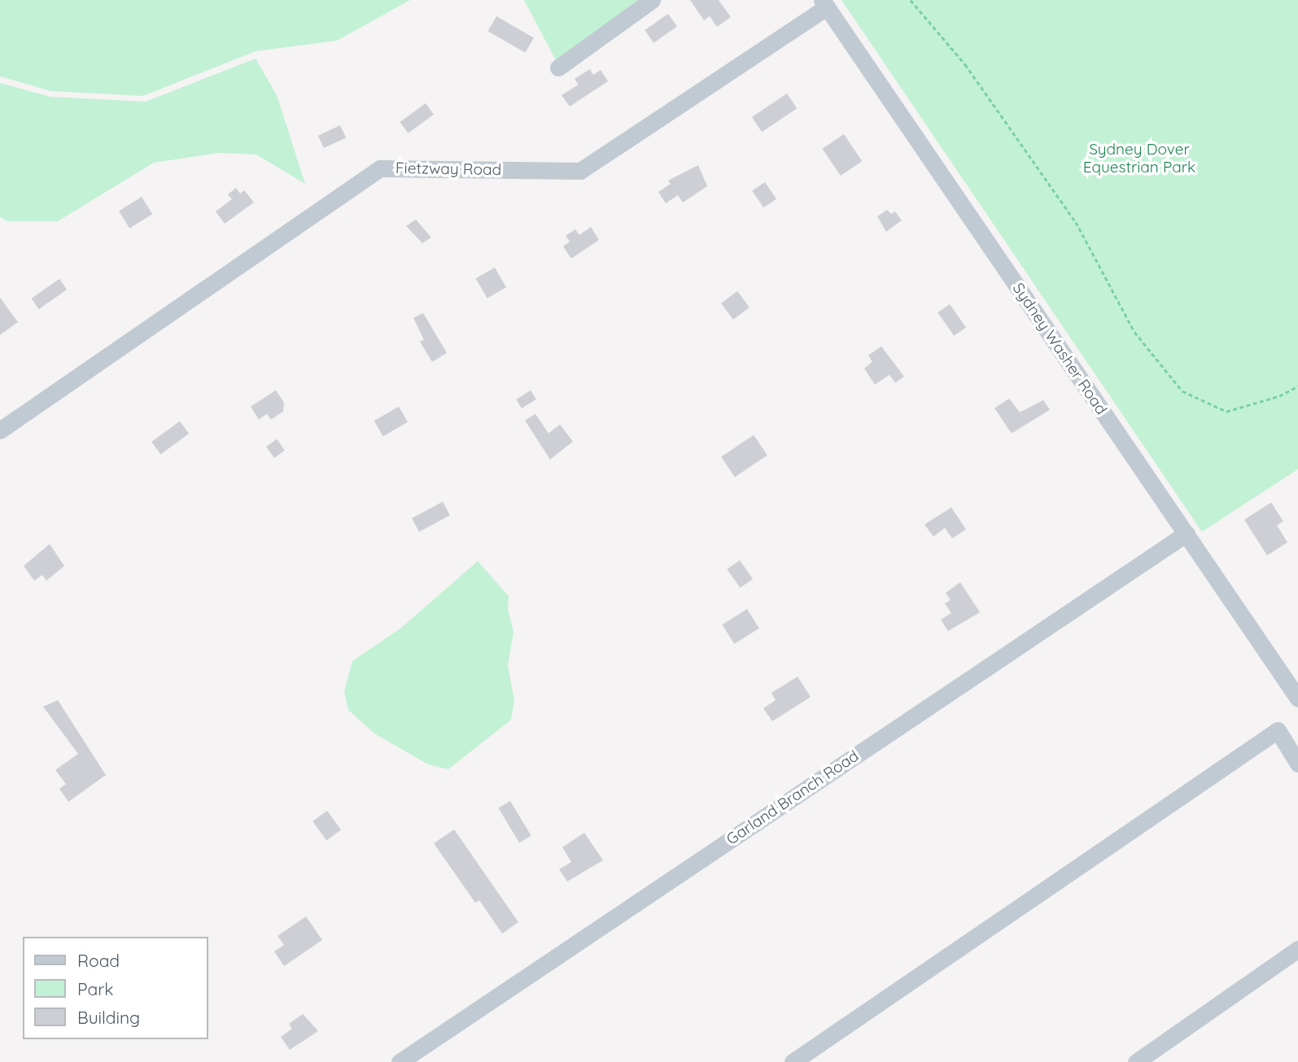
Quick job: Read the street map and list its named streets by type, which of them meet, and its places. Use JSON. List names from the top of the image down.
{
  "streets": {
    "street": ["Fietzway Road", "Sydney Washer Road", "Garland Branch Road"]
  },
  "crossings": [
    ["Fietzway Road", "Sydney Washer Road"],
    ["Sydney Washer Road", "Garland Branch Road"]
  ],
  "parks": ["Sydney Dover Equestrian Park"],
  "legend": ["Road", "Park", "Building"]
}
